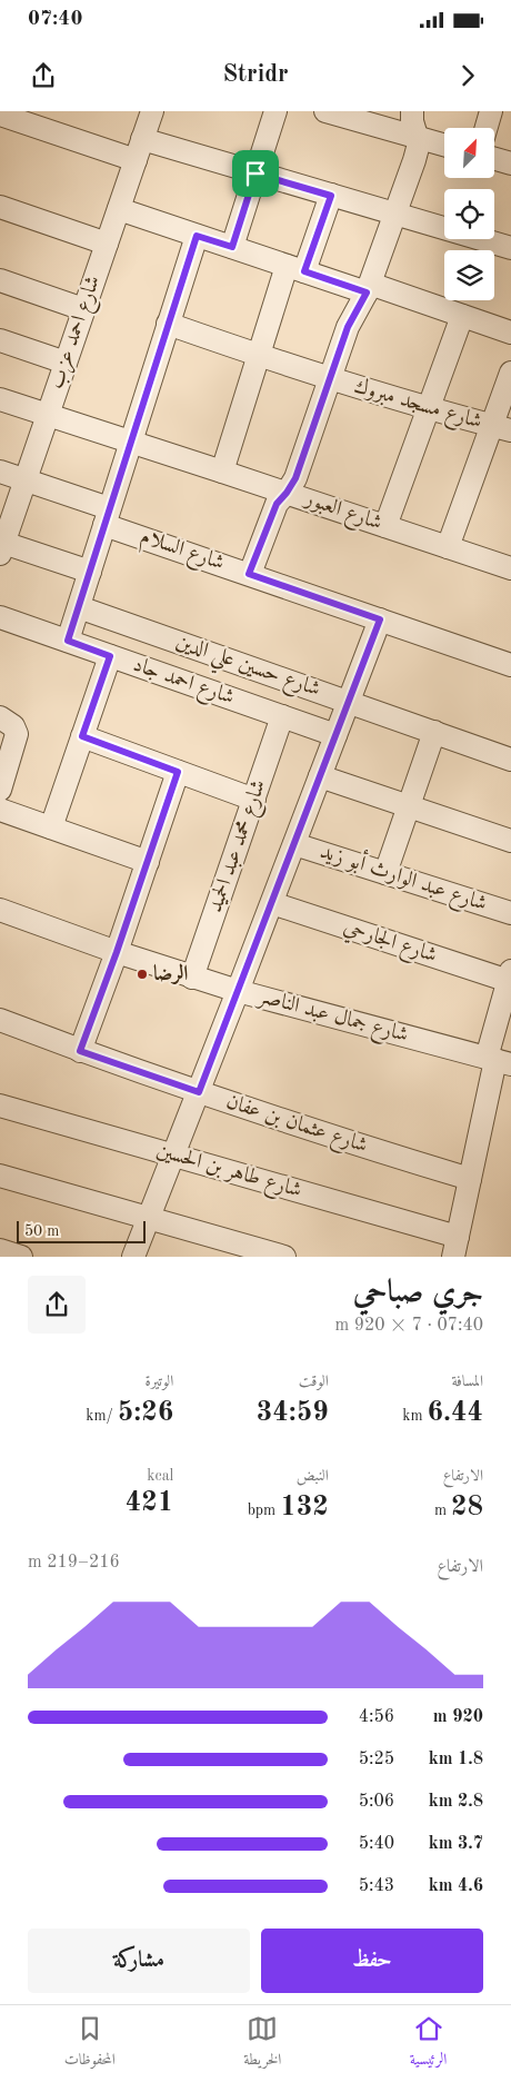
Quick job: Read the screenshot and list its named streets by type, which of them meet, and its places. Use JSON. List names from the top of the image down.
{
  "streets": {
    "street": [
      "شارع احمد عزب",
      "شارع مسجد مبروك",
      "شارع العبور",
      "شارع السلام",
      "شارع حسين علي الدين",
      "شارع احمد جاد",
      "شارع محمد عبد الحميد",
      "شارع عبد الوارث أبو زيد",
      "شارع الجارحي",
      "شارع جمال عبد الناصر",
      "شارع عثمان بن عفان",
      "شارع طاهر بن الحسين"
    ]
  },
  "crossings": [
    ["شارع احمد عزب", "شارع العبور"],
    ["شارع احمد عزب", "شارع السلام"],
    ["شارع احمد جاد", "شارع محمد عبد الحميد"],
    ["شارع محمد عبد الحميد", "شارع جمال عبد الناصر"]
  ],
  "places": ["الرضا"],
  "scale_bar": "50 m",
  "north": "top right",
  "page": {
    "status": "07:40",
    "header": "Stridr",
    "scale": "50 m",
    "heading": ["جري صباحي", "07:40 · 7 × 920 m"],
    "stats": [
      ["المسافة", "6.44 km"],
      ["الوقت", "34:59"],
      ["الوتيرة", "5:26 /km"],
      ["الارتفاع", "28 m"],
      ["النبض", "132 bpm"],
      ["kcal", "421"]
    ],
    "chart": ["الارتفاع", "216–219 m"],
    "list": [
      {
        "name": "920 m",
        "note": "4:56"
      },
      {
        "name": "1.8 km",
        "note": "5:25"
      },
      {
        "name": "2.8 km",
        "note": "5:06"
      },
      {
        "name": "3.7 km",
        "note": "5:40"
      },
      {
        "name": "4.6 km",
        "note": "5:43"
      }
    ],
    "buttons": ["حفظ", "مشاركة"],
    "tabs": ["الرئيسية", "الخريطة", "المحفوظات"]
  }
}
